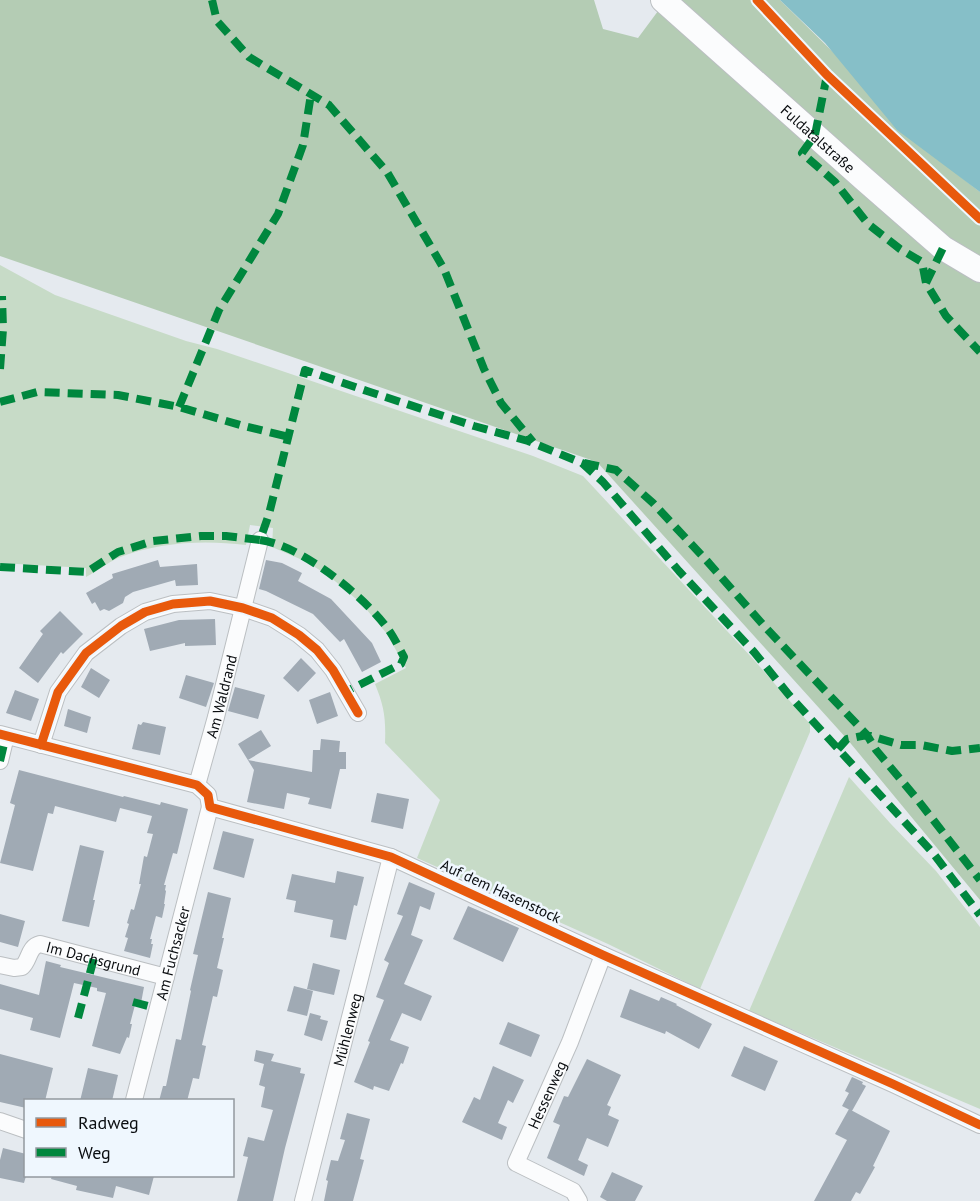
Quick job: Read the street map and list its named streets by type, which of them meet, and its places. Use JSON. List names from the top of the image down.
{
  "streets": {
    "main road": ["Fuldatalstraße"],
    "street": [
      "Am Waldrand",
      "Auf dem Hasenstock",
      "Am Fuchsacker",
      "Im Dachsgrund",
      "Mühlenweg",
      "Hessenweg"
    ]
  },
  "crossings": [
    ["Auf dem Hasenstock", "Am Fuchsacker"],
    ["Auf dem Hasenstock", "Mühlenweg"],
    ["Auf dem Hasenstock", "Hessenweg"],
    ["Am Fuchsacker", "Im Dachsgrund"]
  ],
  "legend": ["Radweg", "Weg"]
}
